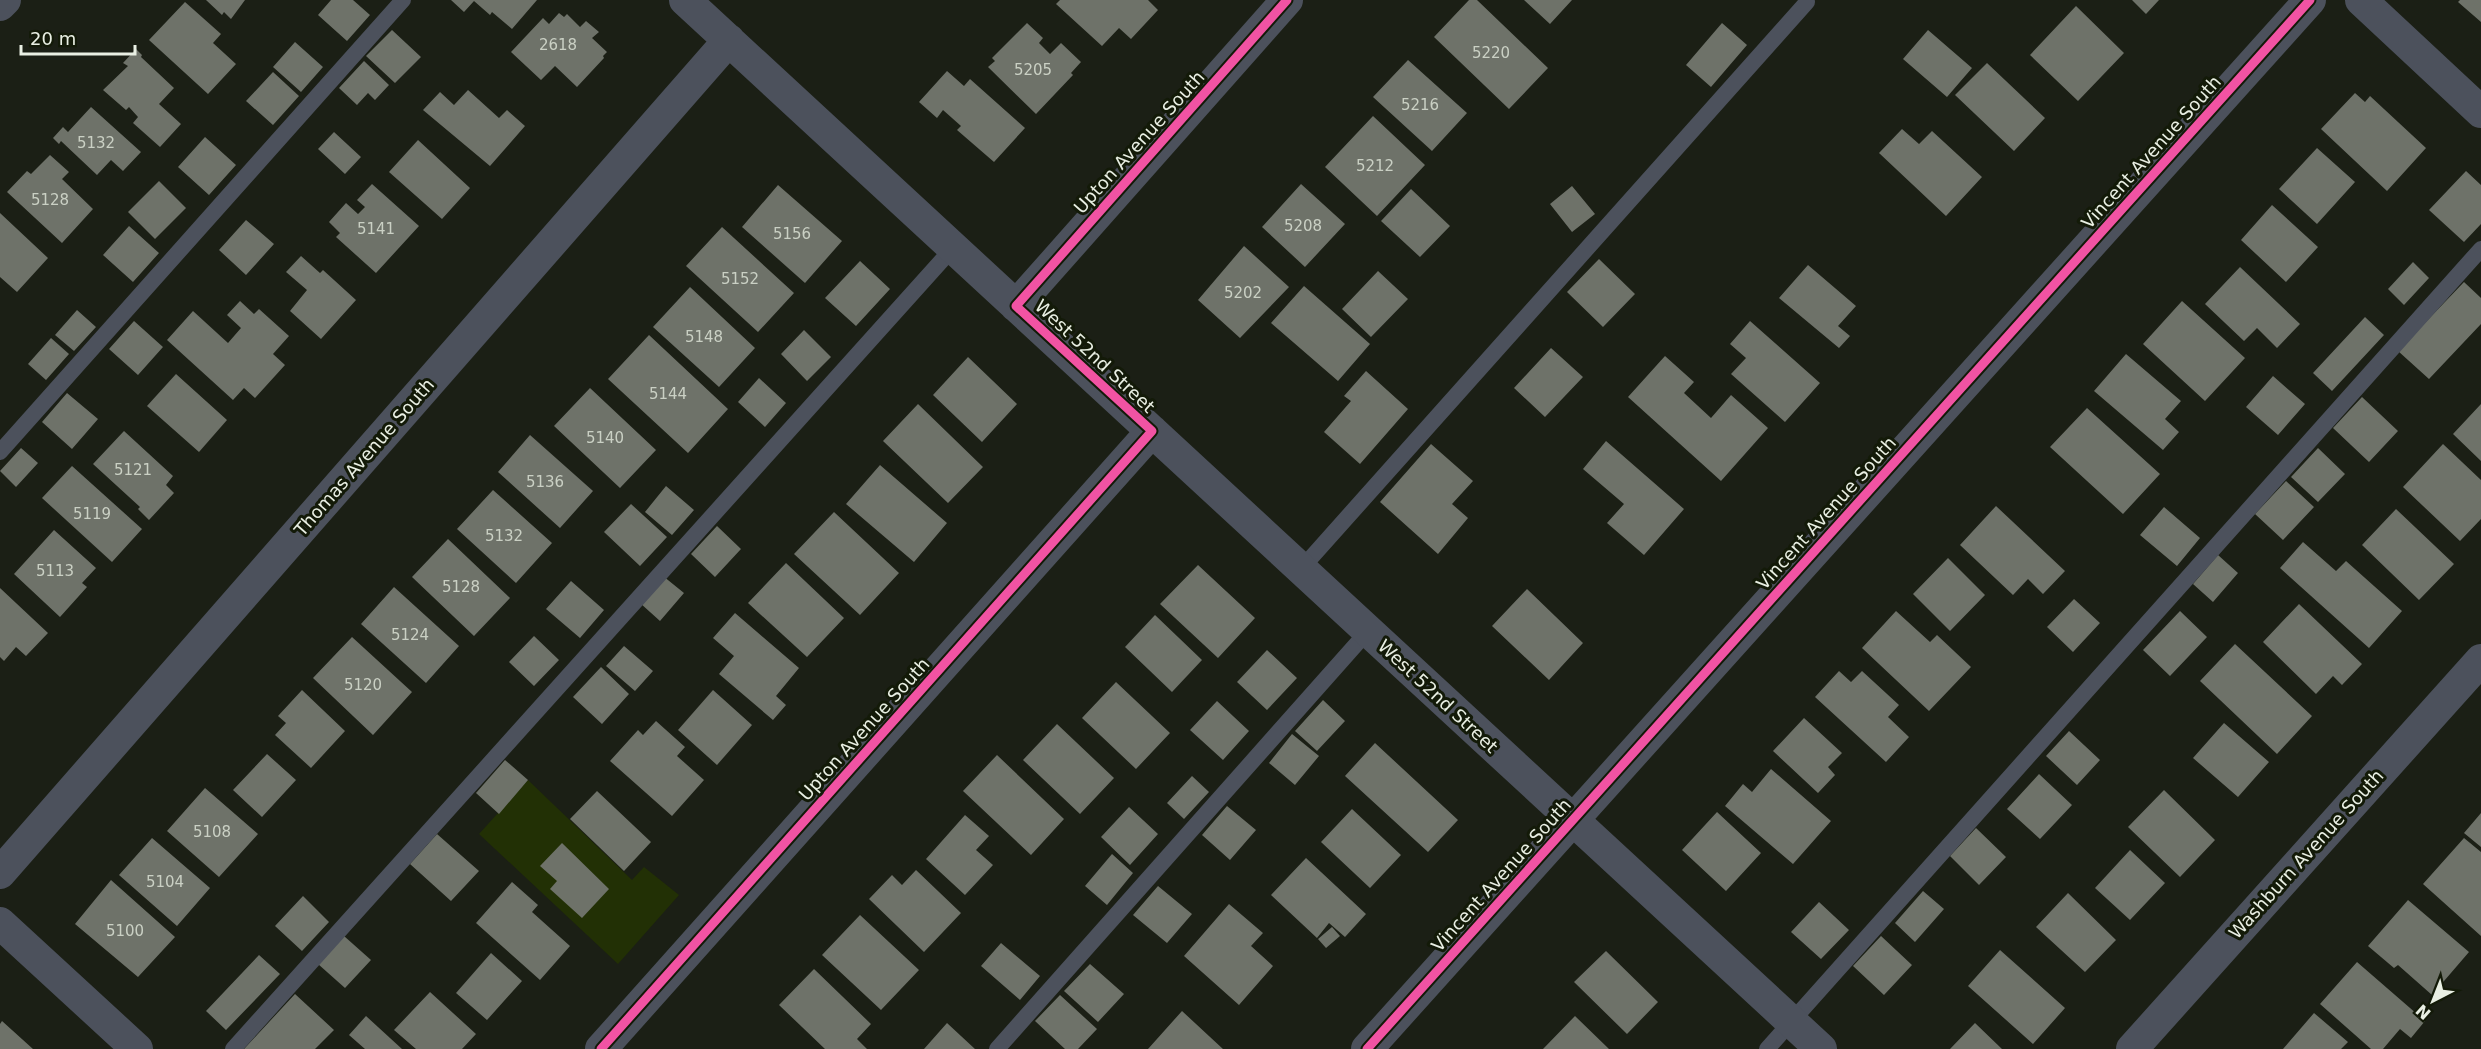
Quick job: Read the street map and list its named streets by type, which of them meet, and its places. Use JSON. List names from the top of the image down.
{
  "streets": {
    "street": [
      "Upton Avenue South",
      "Vincent Avenue South",
      "West 52nd Street",
      "Thomas Avenue South",
      "Washburn Avenue South"
    ]
  },
  "crossings": [
    ["Upton Avenue South", "West 52nd Street"],
    ["Vincent Avenue South", "West 52nd Street"],
    ["West 52nd Street", "Thomas Avenue South"]
  ],
  "house_numbers": [
    "2618",
    "5220",
    "5205",
    "5216",
    "5132",
    "5212",
    "5128",
    "5208",
    "5141",
    "5156",
    "5152",
    "5202",
    "5148",
    "5144",
    "5140",
    "5121",
    "5136",
    "5119",
    "5132",
    "5113",
    "5128",
    "5124",
    "5120",
    "5108",
    "5104",
    "5100"
  ],
  "scale_bar": "20 m",
  "north": "bottom left"
}
